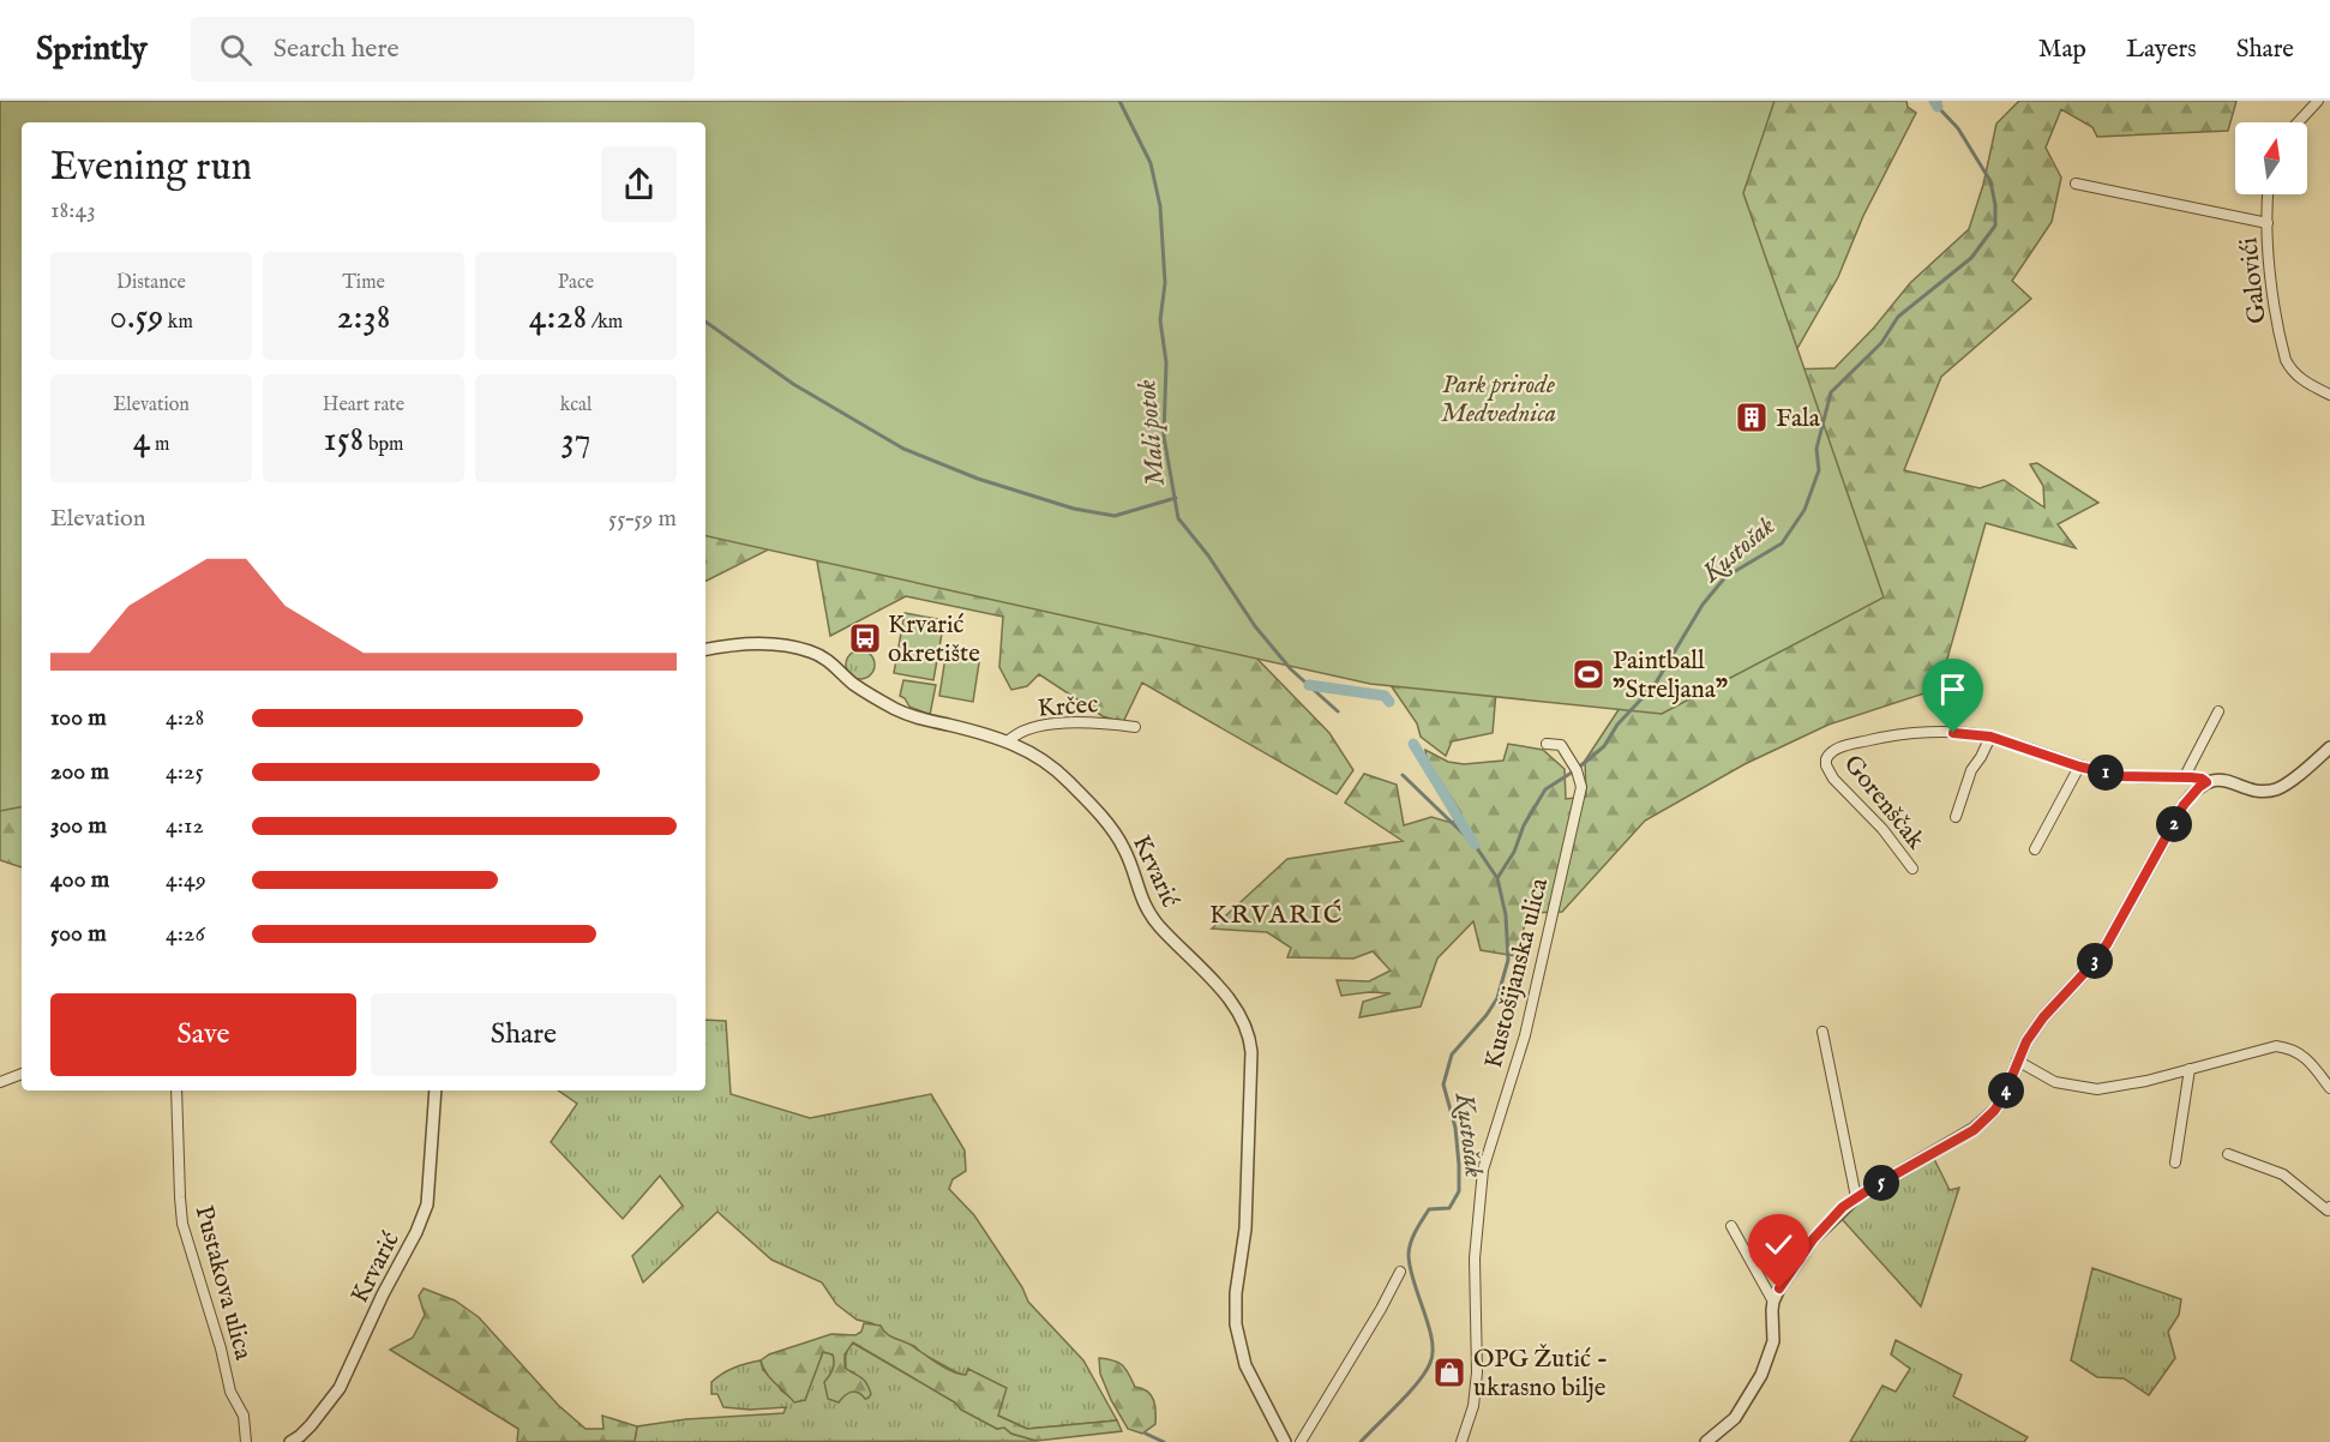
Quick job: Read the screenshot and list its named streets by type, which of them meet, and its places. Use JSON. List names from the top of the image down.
{
  "streets": {
    "street": [
      "Galovići",
      "Krčec",
      "Gorenščak",
      "Krvarić",
      "Kustošijanska ulica",
      "Pustakova ulica"
    ]
  },
  "crossings": [
    ["Krčec", "Krvarić"]
  ],
  "districts": ["KRVARIĆ"],
  "water": ["Mali potok", "Kustošak"],
  "parks": ["Park prirode Medvednica"],
  "places": {
    "building": ["Fala"],
    "bus stop": ["Krvarić okretište"],
    "sports": ["Paintball \"Streljana\""],
    "shop": ["OPG Žutić - ukrasno bilje"]
  },
  "north": "top",
  "page": {
    "header": "Sprintly",
    "search": "Search here",
    "nav": ["Map", "Layers", "Share"],
    "heading": ["Evening run", "18:43"],
    "stats": [
      ["Distance", "0.59 km"],
      ["Time", "2:38"],
      ["Pace", "4:28 /km"],
      ["Elevation", "4 m"],
      ["Heart rate", "158 bpm"],
      ["kcal", "37"]
    ],
    "chart": ["Elevation", "55–59 m"],
    "list": [
      {
        "name": "100 m",
        "note": "4:28"
      },
      {
        "name": "200 m",
        "note": "4:25"
      },
      {
        "name": "300 m",
        "note": "4:12"
      },
      {
        "name": "400 m",
        "note": "4:49"
      },
      {
        "name": "500 m",
        "note": "4:26"
      }
    ],
    "pins": [
      "1",
      "2",
      "3",
      "4",
      "5"
    ],
    "buttons": ["Save", "Share"]
  }
}
